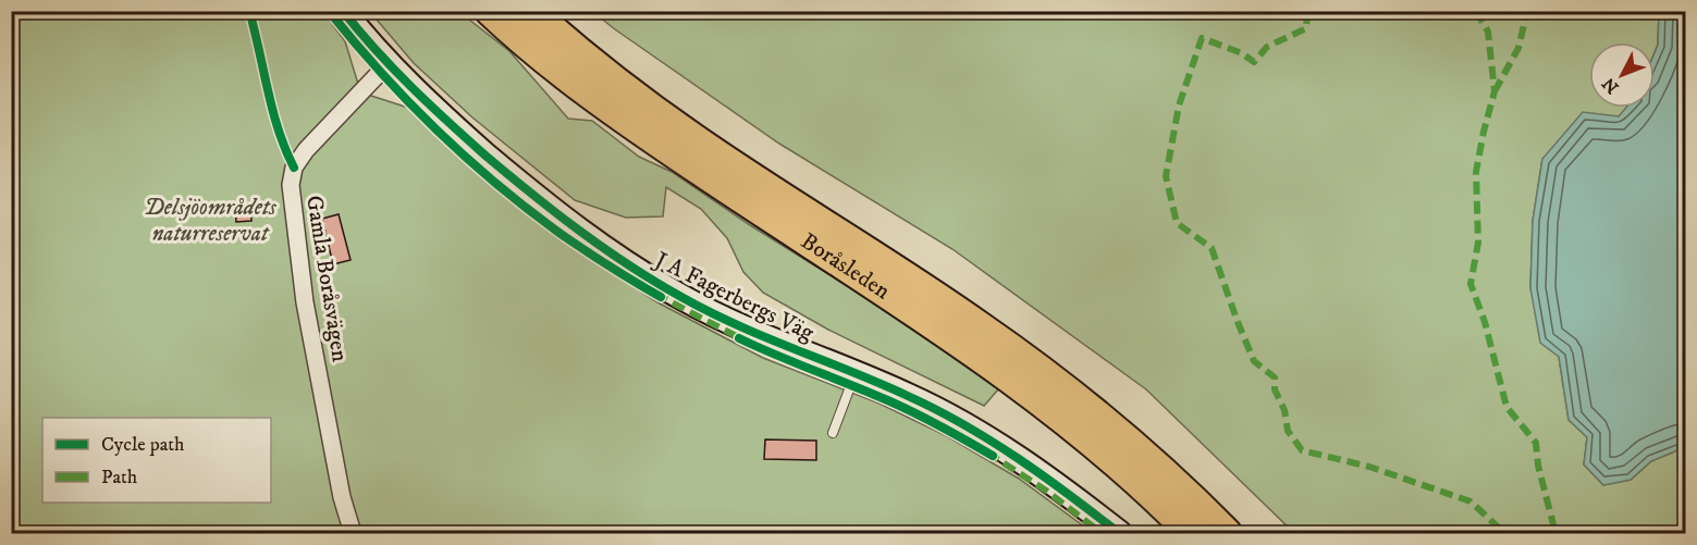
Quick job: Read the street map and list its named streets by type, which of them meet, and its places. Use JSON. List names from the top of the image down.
{
  "streets": {
    "highway": ["Boråsleden"],
    "street": ["Gamla Boråsvägen", "J A Fagerbergs Väg"]
  },
  "crossings": [
    ["Gamla Boråsvägen", "J A Fagerbergs Väg"]
  ],
  "parks": ["Delsjöområdets naturreservat"],
  "legend": ["Cycle path", "Path"],
  "north": "bottom left"
}
